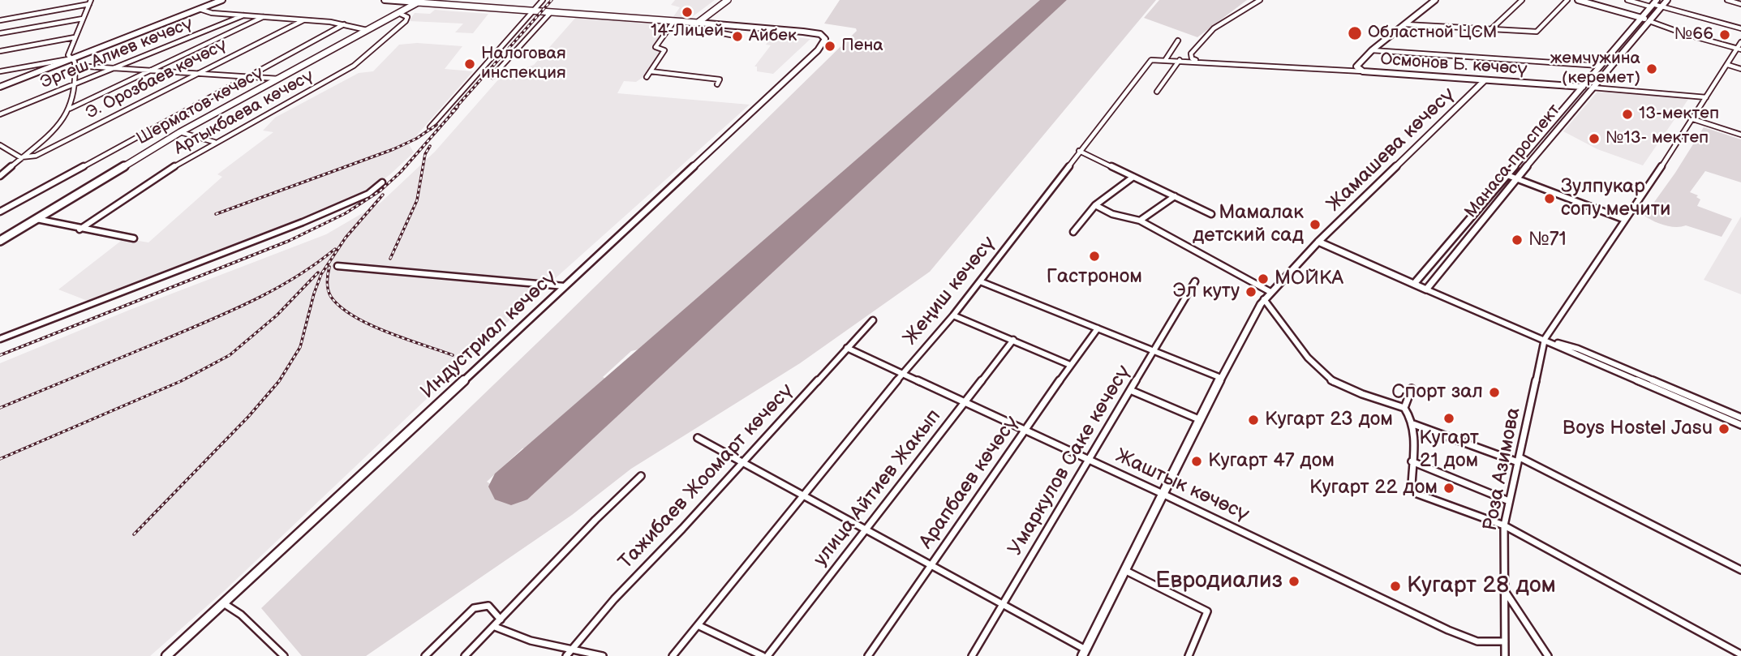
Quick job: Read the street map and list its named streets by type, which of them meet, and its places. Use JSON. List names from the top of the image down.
{
  "streets": {
    "main road": [
      "Осмонов Б. көчөсү",
      "Шерматов көчөсү",
      "Жамашева көчөсү",
      "Манаса проспект",
      "Индустриал көчөсү"
    ],
    "street": [
      "Эргеш Алиев көчөсү",
      "Э. Орозбаев көчөсү",
      "Артыкбаева көчөсү",
      "Жеңиш көчөсү",
      "Умаркулов Саке көчөсү",
      "Роза Азимова",
      "Тажибаев Жоомарт көчөсү",
      "Арапбаев көчөсү",
      "Жаштык көчөсү",
      "улица Айтиев Жакып"
    ]
  },
  "crossings": [
    ["Осмонов Б. көчөсү", "Жамашева көчөсү"],
    ["Осмонов Б. көчөсү", "Манаса проспект"],
    ["Шерматов көчөсү", "Артыкбаева көчөсү"],
    ["Жамашева көчөсү", "Жаштык көчөсү"],
    ["Жеңиш көчөсү", "Жаштык көчөсү"],
    ["Умаркулов Саке көчөсү", "Жаштык көчөсү"],
    ["Роза Азимова", "Жаштык көчөсү"],
    ["Тажибаев Жоомарт көчөсү", "Жаштык көчөсү"],
    ["Арапбаев көчөсү", "Жаштык көчөсү"],
    ["Жаштык көчөсү", "улица Айтиев Жакып"]
  ],
  "places": [
    "14-Лицей",
    "Областной ЦСМ",
    "№66",
    "Айбек",
    "Пена",
    "Налоговая инспекция",
    "жемчужина (керемет)",
    "13-мектеп",
    "№13- мектеп",
    "Зулпукар сопу мечити",
    "Мамалак детский сад",
    "№71",
    "Гастроном",
    "МОЙКА",
    "Эл куту",
    "Спорт зал",
    "Кугарт 21 дом",
    "Кугарт 23 дом",
    "Boys Hostel Jasu",
    "Кугарт 47 дом",
    "Кугарт 22 дом",
    "Евродиализ",
    "Кугарт 28 дом"
  ]
}
